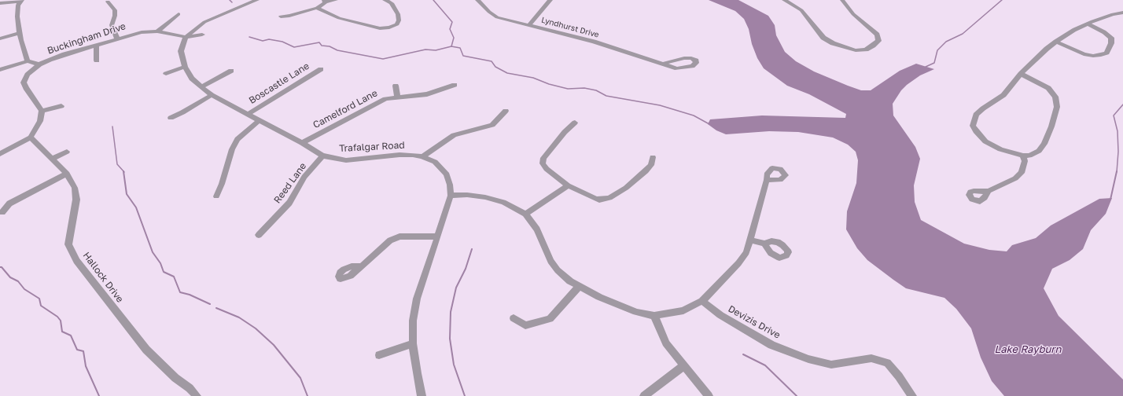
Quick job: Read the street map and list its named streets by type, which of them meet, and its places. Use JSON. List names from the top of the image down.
{
  "streets": {
    "street": [
      "Lyndhurst Drive",
      "Buckingham Drive",
      "Boscastle Lane",
      "Camelford Lane",
      "Trafalgar Road",
      "Reed Lane",
      "Hallock Drive",
      "Devizis Drive"
    ]
  },
  "crossings": [
    ["Buckingham Drive", "Trafalgar Road"],
    ["Boscastle Lane", "Trafalgar Road"],
    ["Camelford Lane", "Trafalgar Road"],
    ["Trafalgar Road", "Reed Lane"]
  ],
  "water": ["Lake Rayburn"]
}
